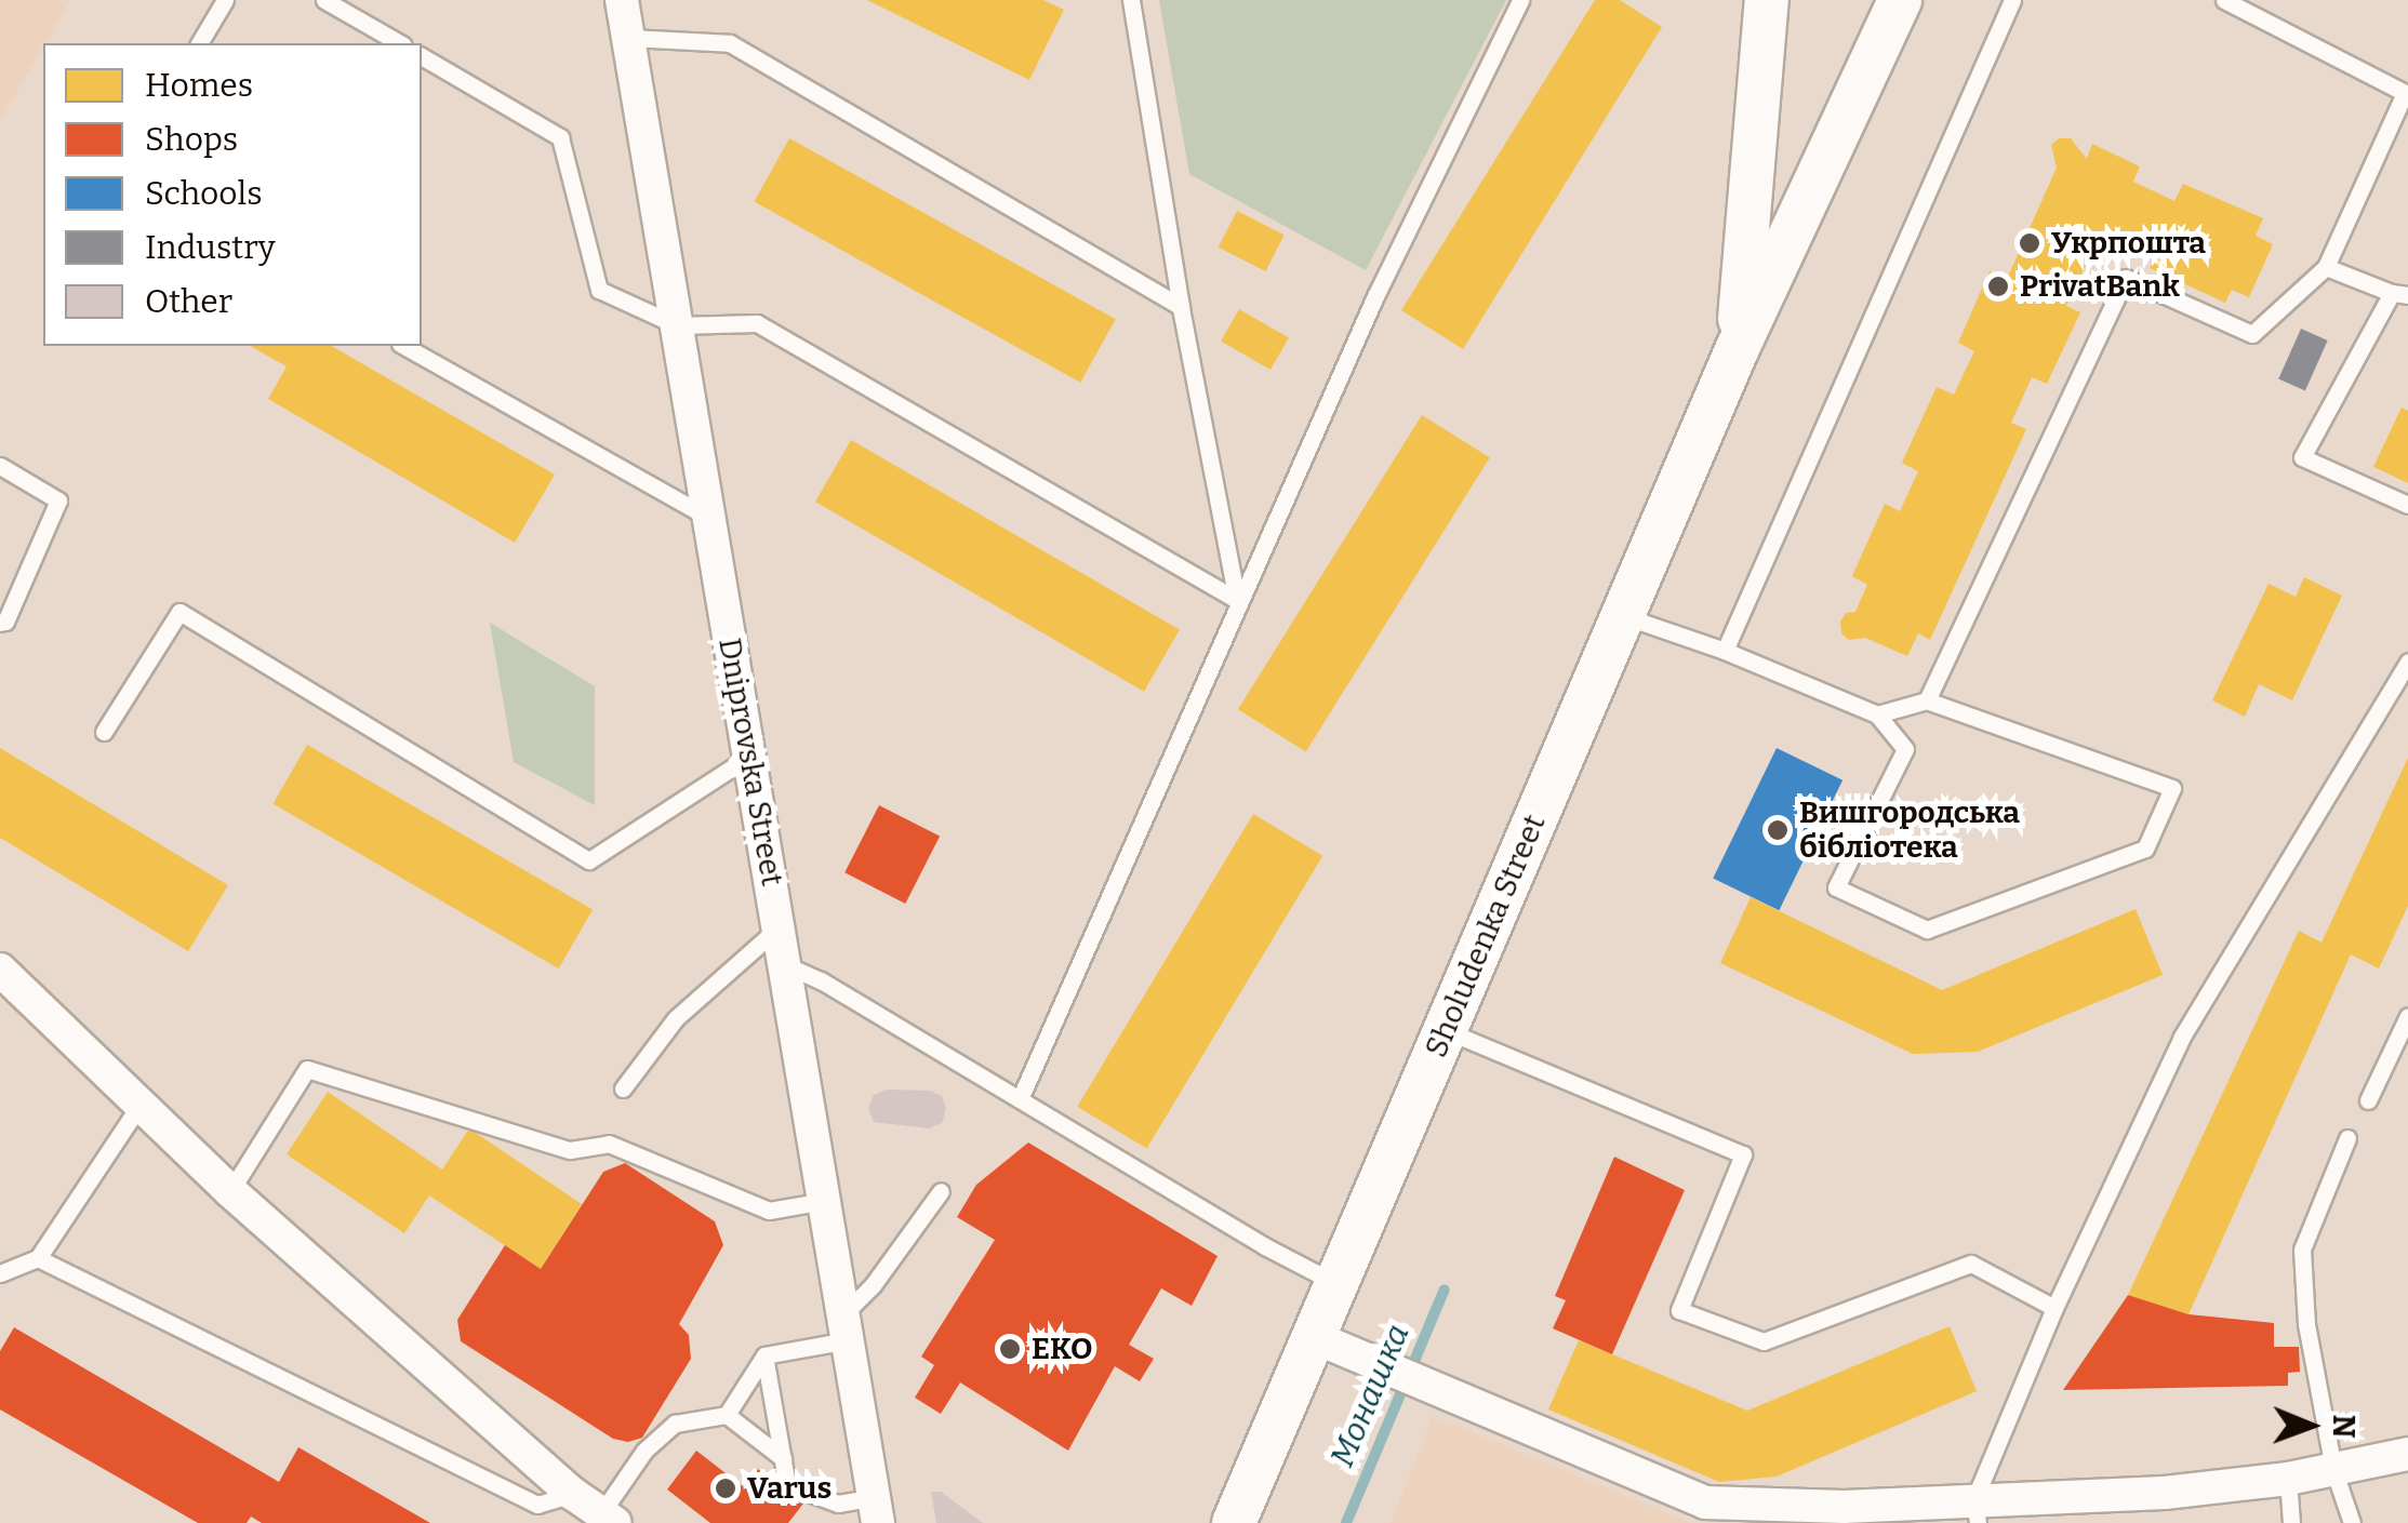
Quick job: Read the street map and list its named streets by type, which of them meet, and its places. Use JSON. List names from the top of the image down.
{
  "streets": {
    "main road": ["Sholudenka Street"],
    "street": ["Dniprovska Street"]
  },
  "water": ["Монашка"],
  "places": [
    "Укрпошта",
    "PrivatBank",
    "Вишгородська бібліотека",
    "EKO",
    "Varus"
  ],
  "legend": [
    "Homes",
    "Shops",
    "Schools",
    "Industry",
    "Other"
  ],
  "north": "right"
}
